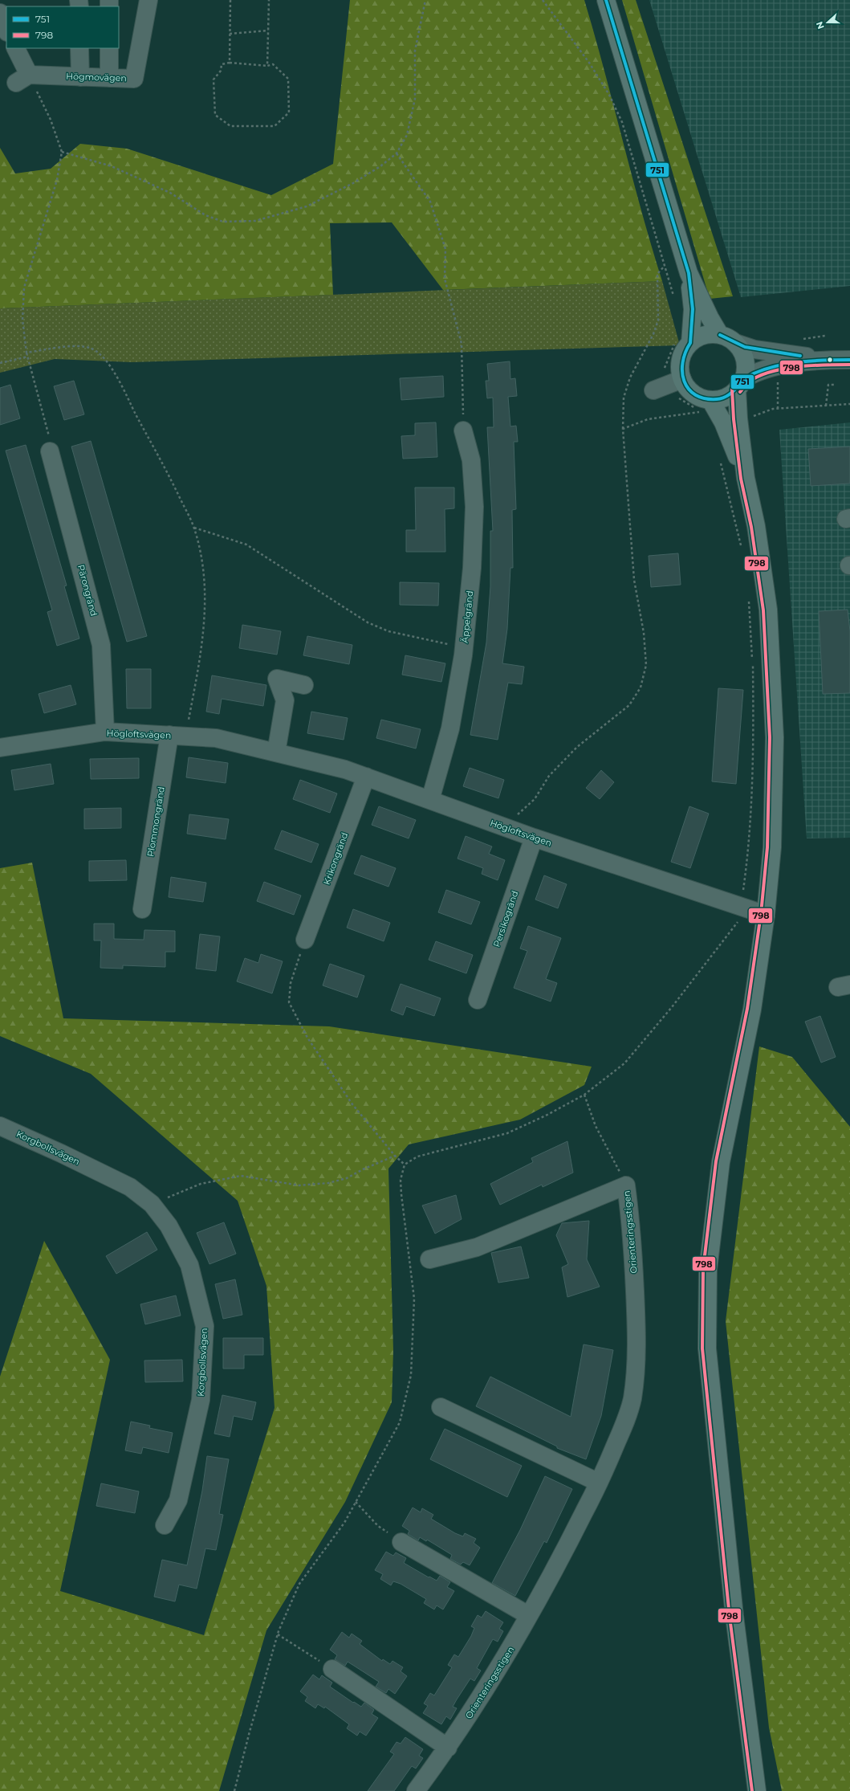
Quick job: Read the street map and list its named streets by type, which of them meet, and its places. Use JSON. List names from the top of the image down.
{
  "streets": {
    "street": [
      "Högmovägen",
      "Pärongränd",
      "Äppelgränd",
      "Högloftsvägen",
      "Plommongränd",
      "Krikongränd",
      "Persikogränd",
      "Korgbollsvägen",
      "Orienteringsstigen"
    ]
  },
  "crossings": [
    ["Pärongränd", "Högloftsvägen"],
    ["Äppelgränd", "Högloftsvägen"],
    ["Högloftsvägen", "Plommongränd"],
    ["Högloftsvägen", "Krikongränd"],
    ["Högloftsvägen", "Persikogränd"]
  ],
  "lines": ["transit line 751", "transit line 798"],
  "legend": ["751", "798"],
  "north": "left"
}
